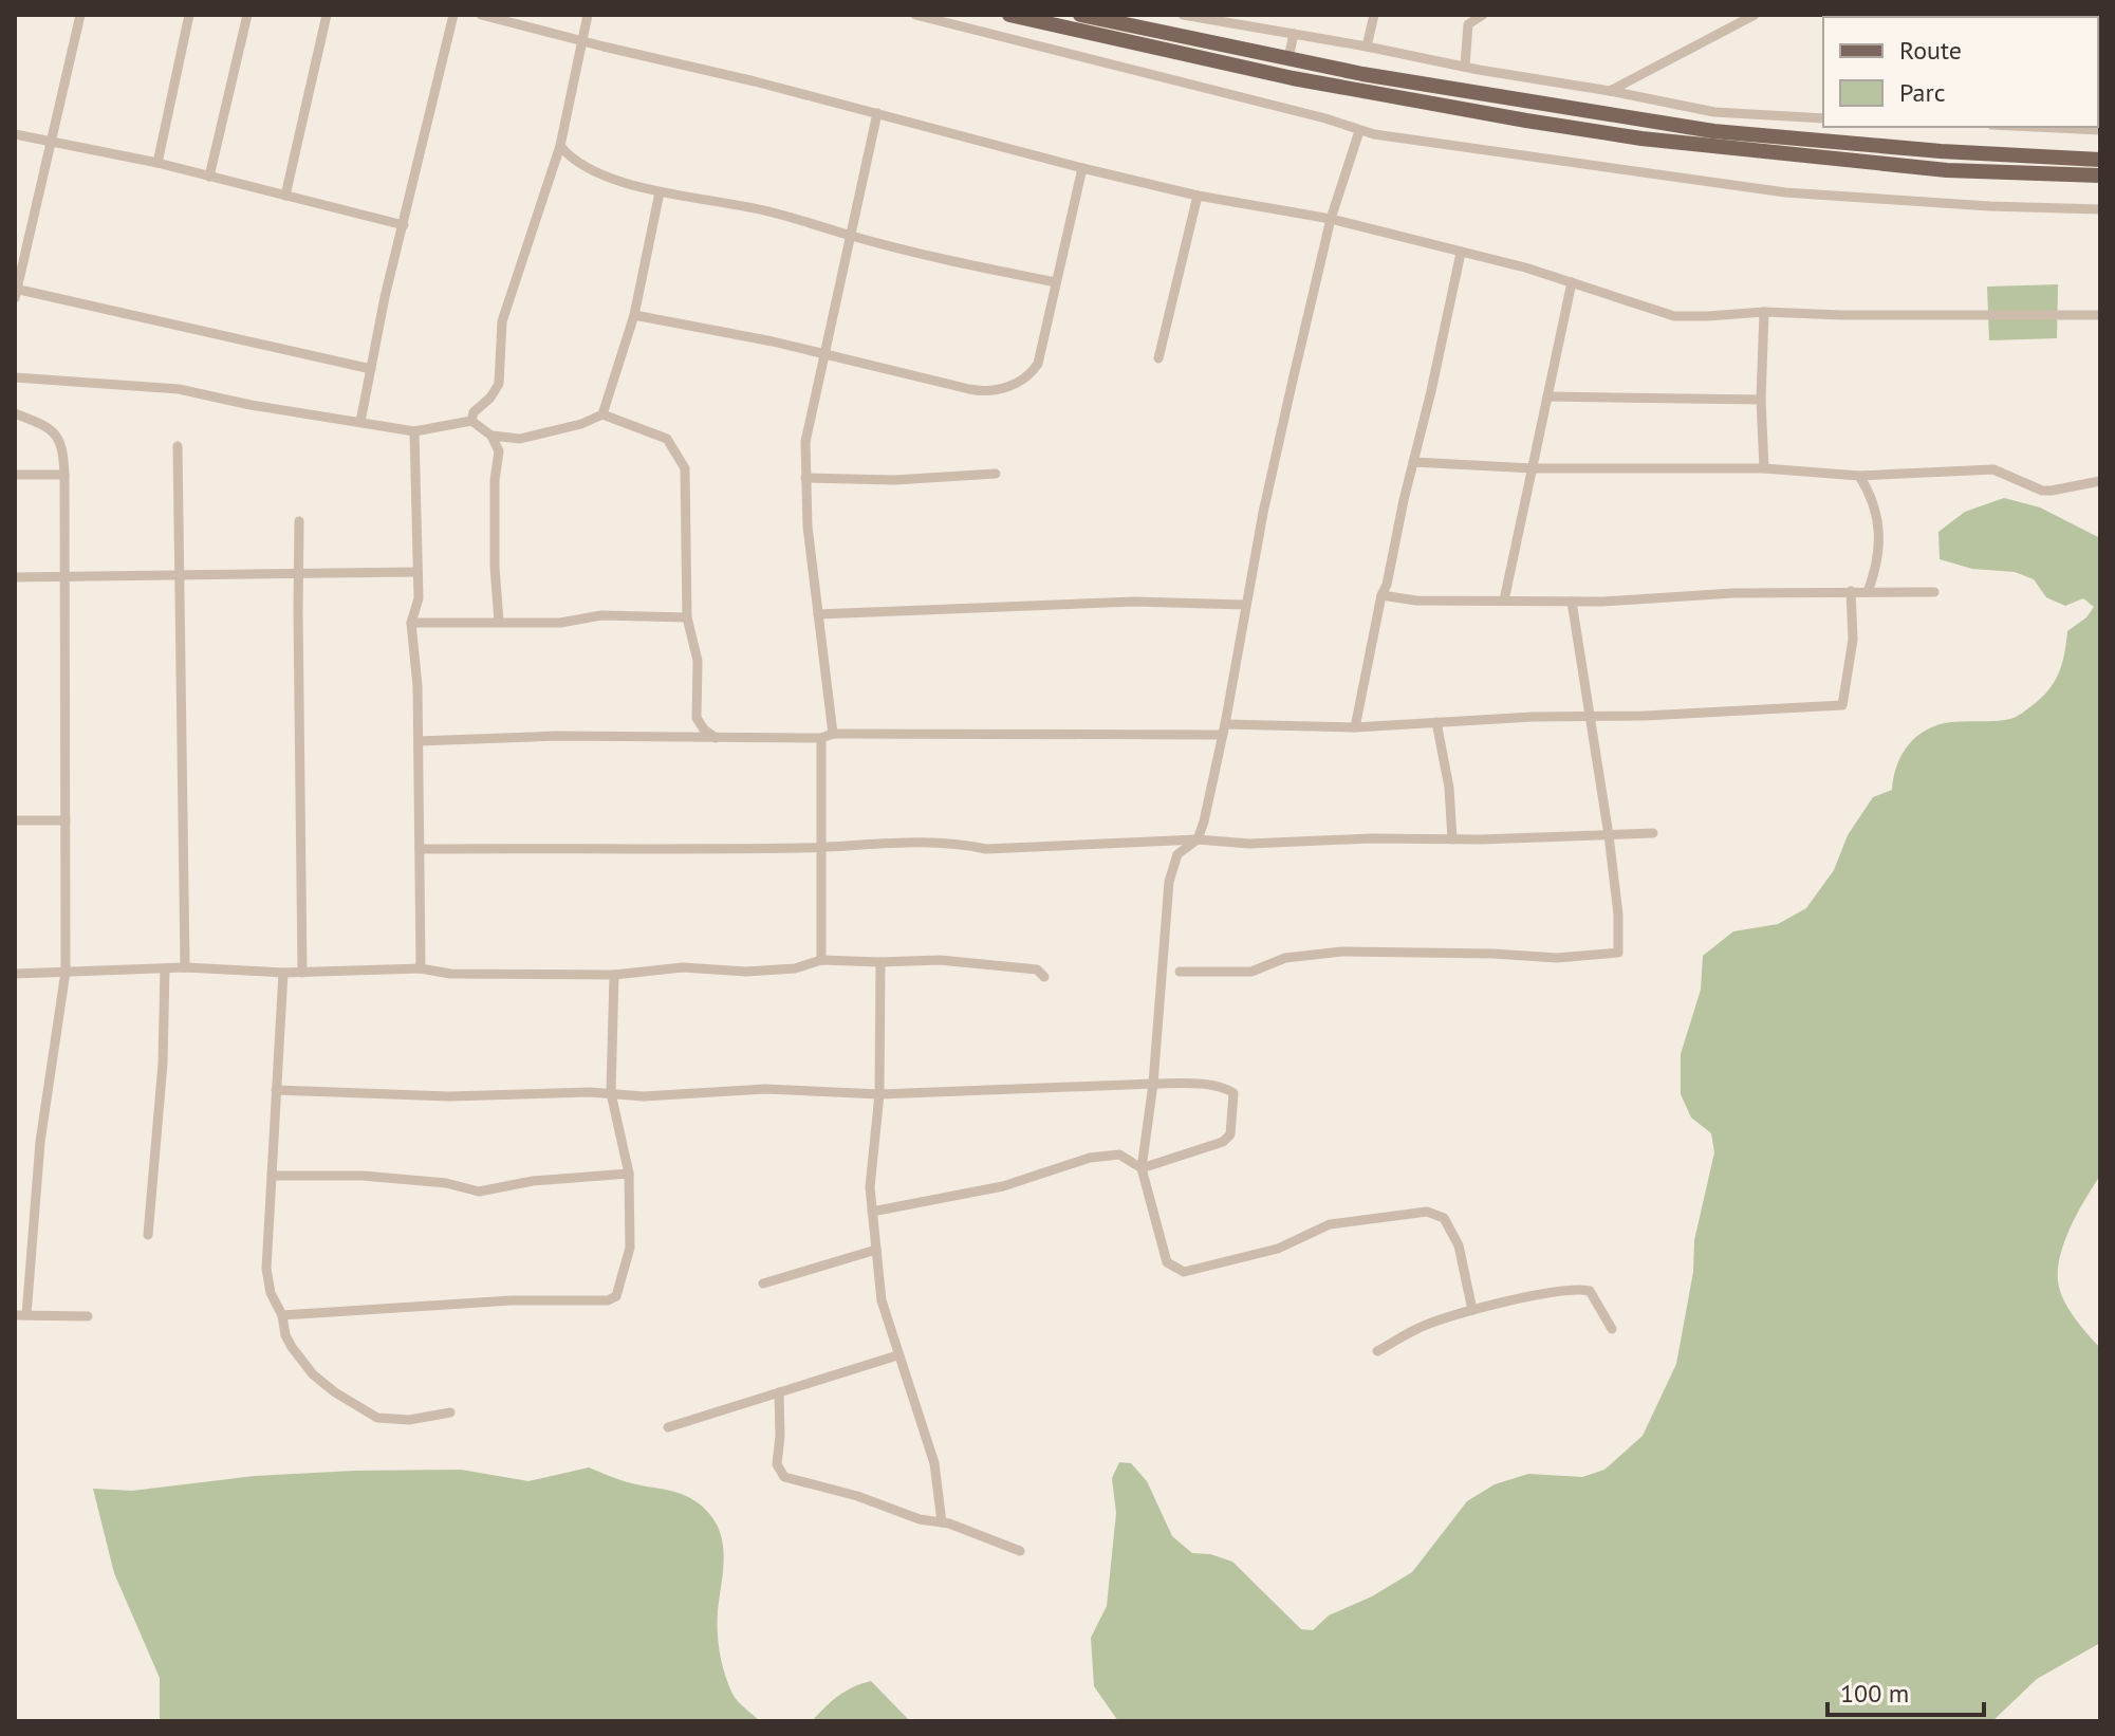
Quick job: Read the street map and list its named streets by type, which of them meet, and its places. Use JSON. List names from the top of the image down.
{
  "legend": ["Route", "Parc"],
  "scale_bar": "100 m"
}
